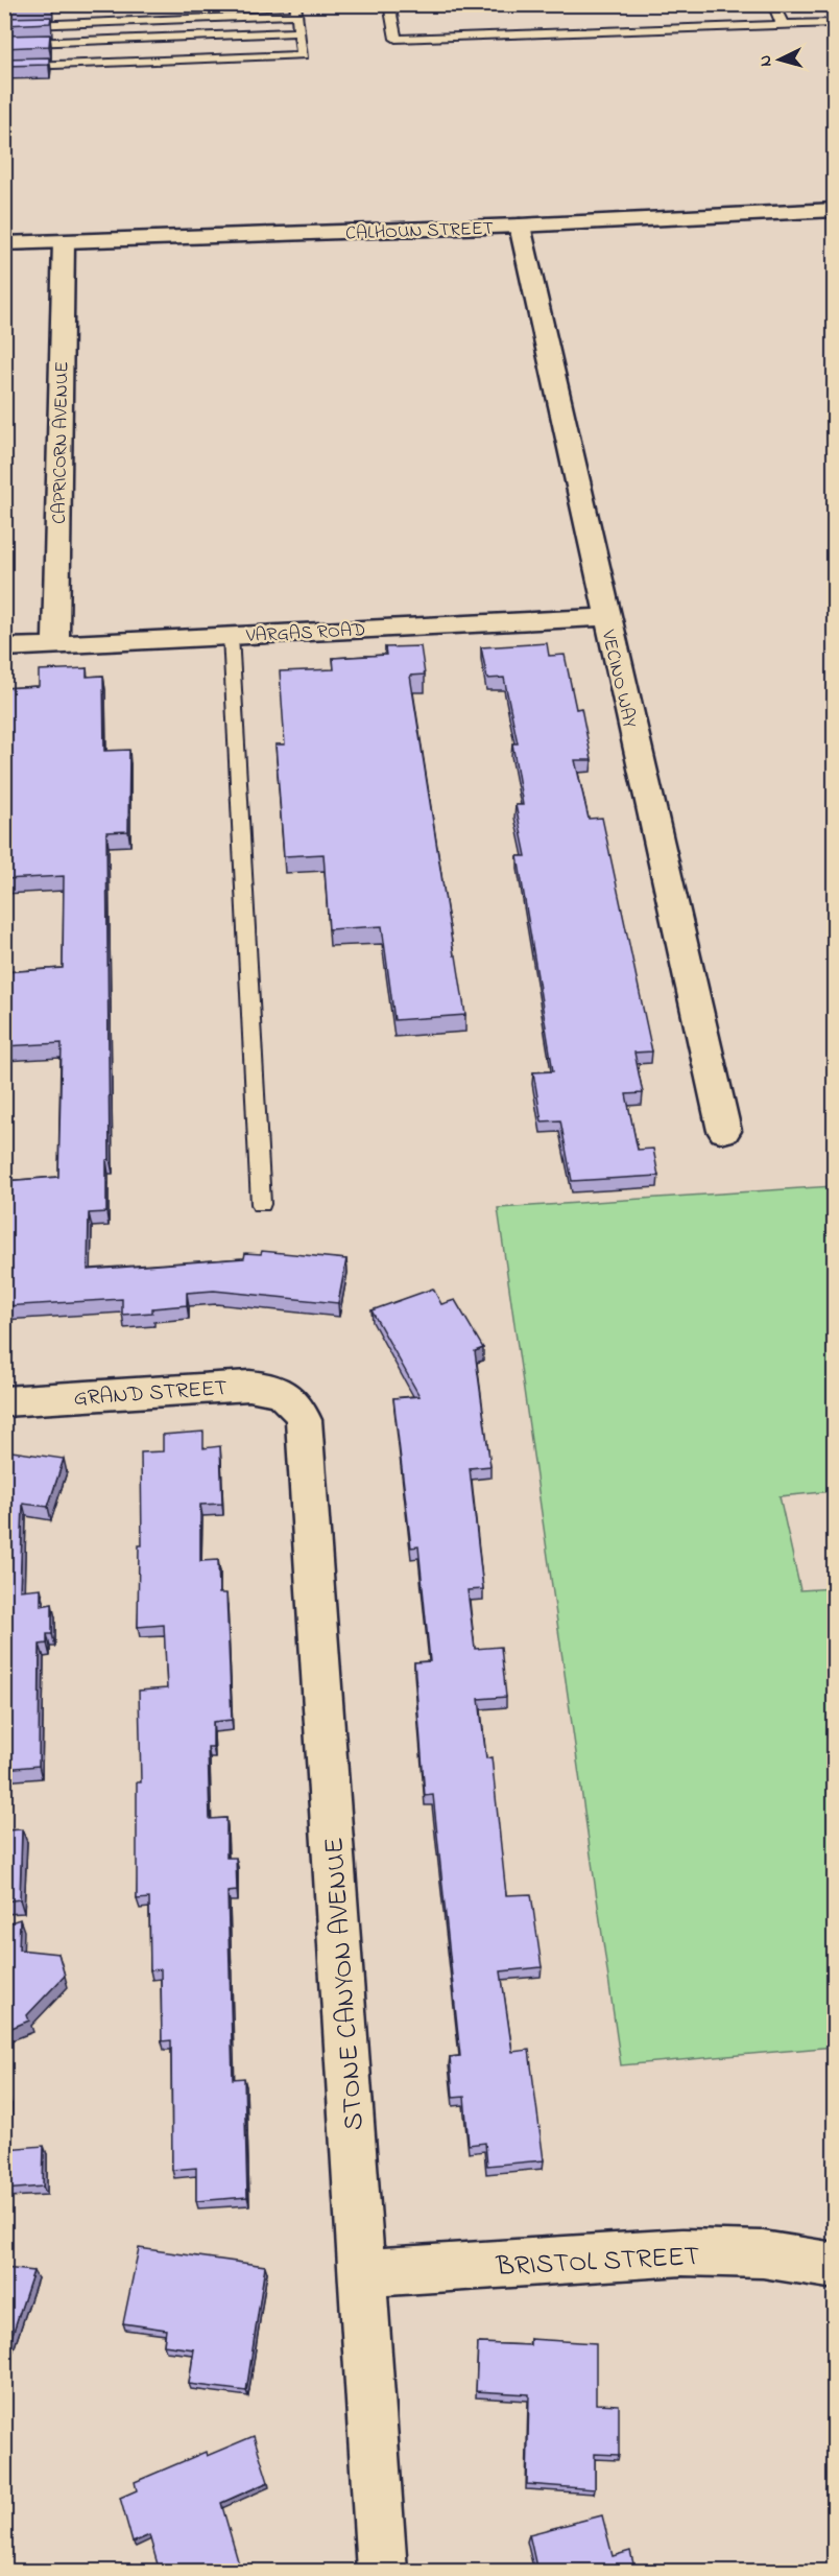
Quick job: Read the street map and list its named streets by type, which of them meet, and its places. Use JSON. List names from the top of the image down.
{
  "streets": {
    "street": [
      "CALHOUN STREET",
      "CAPRICORN AVENUE",
      "VARGAS ROAD",
      "VECINO WAY",
      "GRAND STREET",
      "STONE CANYON AVENUE",
      "BRISTOL STREET"
    ]
  },
  "crossings": [
    ["CALHOUN STREET", "CAPRICORN AVENUE"],
    ["CALHOUN STREET", "VECINO WAY"],
    ["CAPRICORN AVENUE", "VARGAS ROAD"],
    ["VARGAS ROAD", "VECINO WAY"],
    ["GRAND STREET", "STONE CANYON AVENUE"],
    ["STONE CANYON AVENUE", "BRISTOL STREET"]
  ],
  "north": "left"
}
